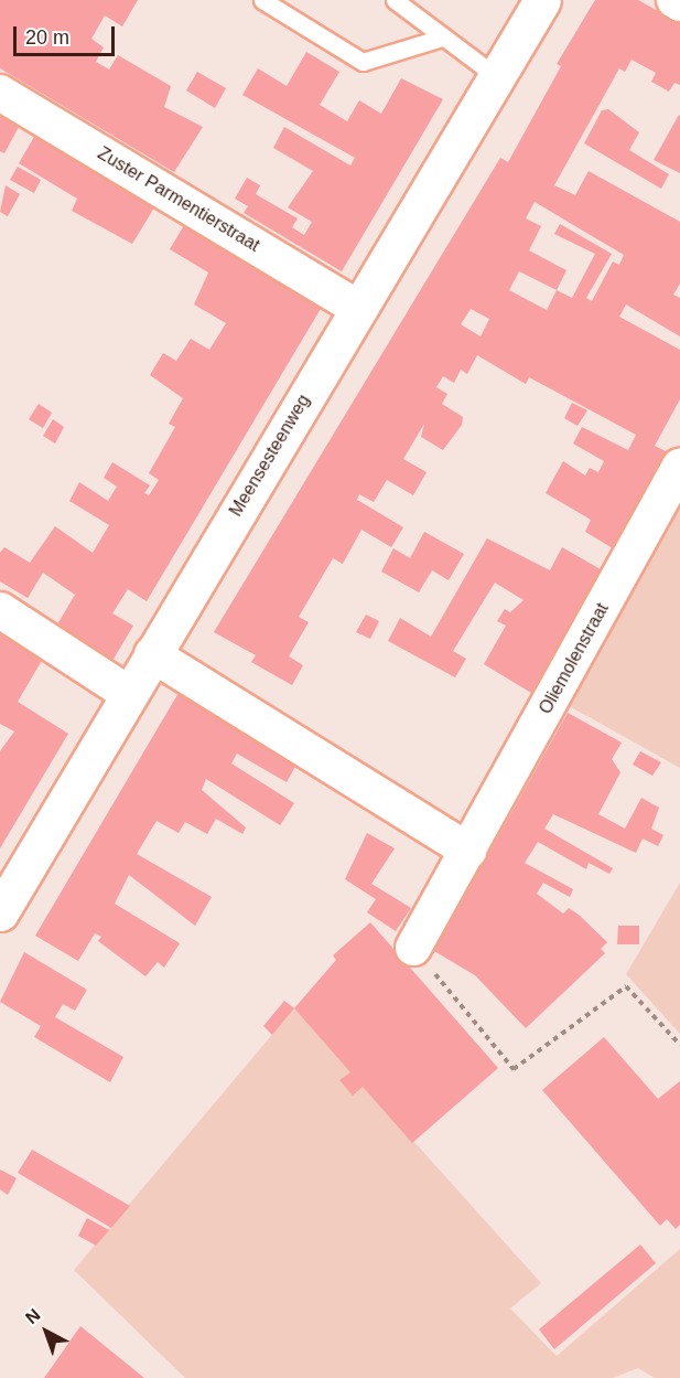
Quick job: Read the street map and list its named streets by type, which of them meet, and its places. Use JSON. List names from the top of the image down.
{
  "streets": {
    "main road": ["Meensesteenweg"],
    "street": ["Zuster Parmentierstraat", "Oliemolenstraat"]
  },
  "crossings": [
    ["Zuster Parmentierstraat", "Meensesteenweg"]
  ],
  "scale_bar": "20 m",
  "north": "top left"
}
